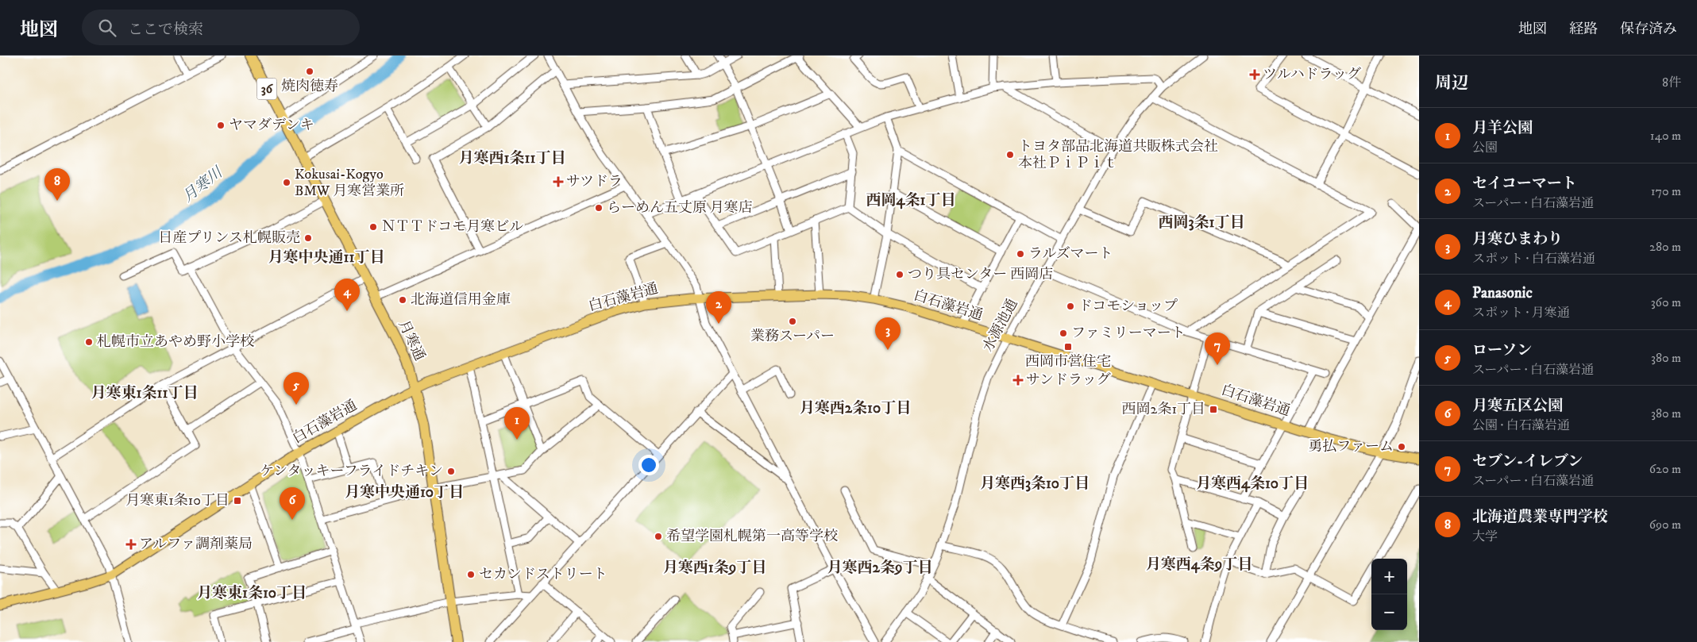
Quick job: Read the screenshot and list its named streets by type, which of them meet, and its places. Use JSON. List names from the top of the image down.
{
  "streets": {
    "highway": ["36", "月寒通"],
    "main road": ["白石藻岩通"],
    "street": ["水源池通"]
  },
  "crossings": [
    ["白石藻岩通", "水源池通"],
    ["白石藻岩通", "月寒通"]
  ],
  "districts": [
    "月寒西1条11丁目",
    "西岡4条1丁目",
    "西岡3条1丁目",
    "月寒中央通11丁目",
    "月寒東1条11丁目",
    "月寒西2条10丁目",
    "月寒西3条10丁目",
    "月寒西4条10丁目",
    "月寒中央通10丁目",
    "月寒西4条9丁目",
    "月寒西1条9丁目",
    "月寒西2条9丁目",
    "月寒東1条10丁目"
  ],
  "water": ["月寒川"],
  "places": {
    "other": [
      "焼肉徳寿",
      "ヤマダデンキ",
      "トヨタ部品北海道共販株式会社 本社ＰｉＰｉｔ",
      "Kokusai-Kogyo BMW 月寒営業所",
      "らーめん五丈原 月寒店",
      "ＮＴＴドコモ月寒ビル",
      "日産プリンス札幌販売",
      "ラルズマート",
      "つり具センター 西岡店",
      "北海道信用金庫",
      "ドコモショップ",
      "業務スーパー",
      "ファミリーマート",
      "札幌市立あやめ野小学校",
      "勇払ファーム",
      "ケンタッキーフライドチキン",
      "希望学園札幌第一高等学校",
      "セカンドストリート"
    ],
    "health": [
      "ツルハドラッグ",
      "サツドラ",
      "サンドラッグ",
      "アルファ調剤薬局"
    ],
    "transit": ["西岡市営住宅", "西岡2条1丁目", "月寒東1条10丁目"]
  },
  "page": {
    "header": "地図",
    "search": "ここで検索",
    "nav": ["地図", "経路", "保存済み"],
    "heading": ["周辺", "8件"],
    "list": [
      {
        "mark": "1",
        "name": "月羊公園",
        "note": "公園",
        "value": "140 m"
      },
      {
        "mark": "2",
        "name": "セイコーマート",
        "note": "スーパー · 白石藻岩通",
        "value": "170 m"
      },
      {
        "mark": "3",
        "name": "月寒ひまわり",
        "note": "スポット · 白石藻岩通",
        "value": "280 m"
      },
      {
        "mark": "4",
        "name": "Panasonic",
        "note": "スポット · 月寒通",
        "value": "360 m"
      },
      {
        "mark": "5",
        "name": "ローソン",
        "note": "スーパー · 白石藻岩通",
        "value": "380 m"
      },
      {
        "mark": "6",
        "name": "月寒五区公園",
        "note": "公園 · 白石藻岩通",
        "value": "380 m"
      },
      {
        "mark": "7",
        "name": "セブン-イレブン",
        "note": "スーパー · 白石藻岩通",
        "value": "620 m"
      },
      {
        "mark": "8",
        "name": "北海道農業専門学校",
        "note": "大学",
        "value": "690 m"
      }
    ],
    "pins": [
      "8",
      "4",
      "2",
      "3",
      "7",
      "5",
      "1",
      "6"
    ],
    "map_buttons": ["+", "−"]
  }
}
